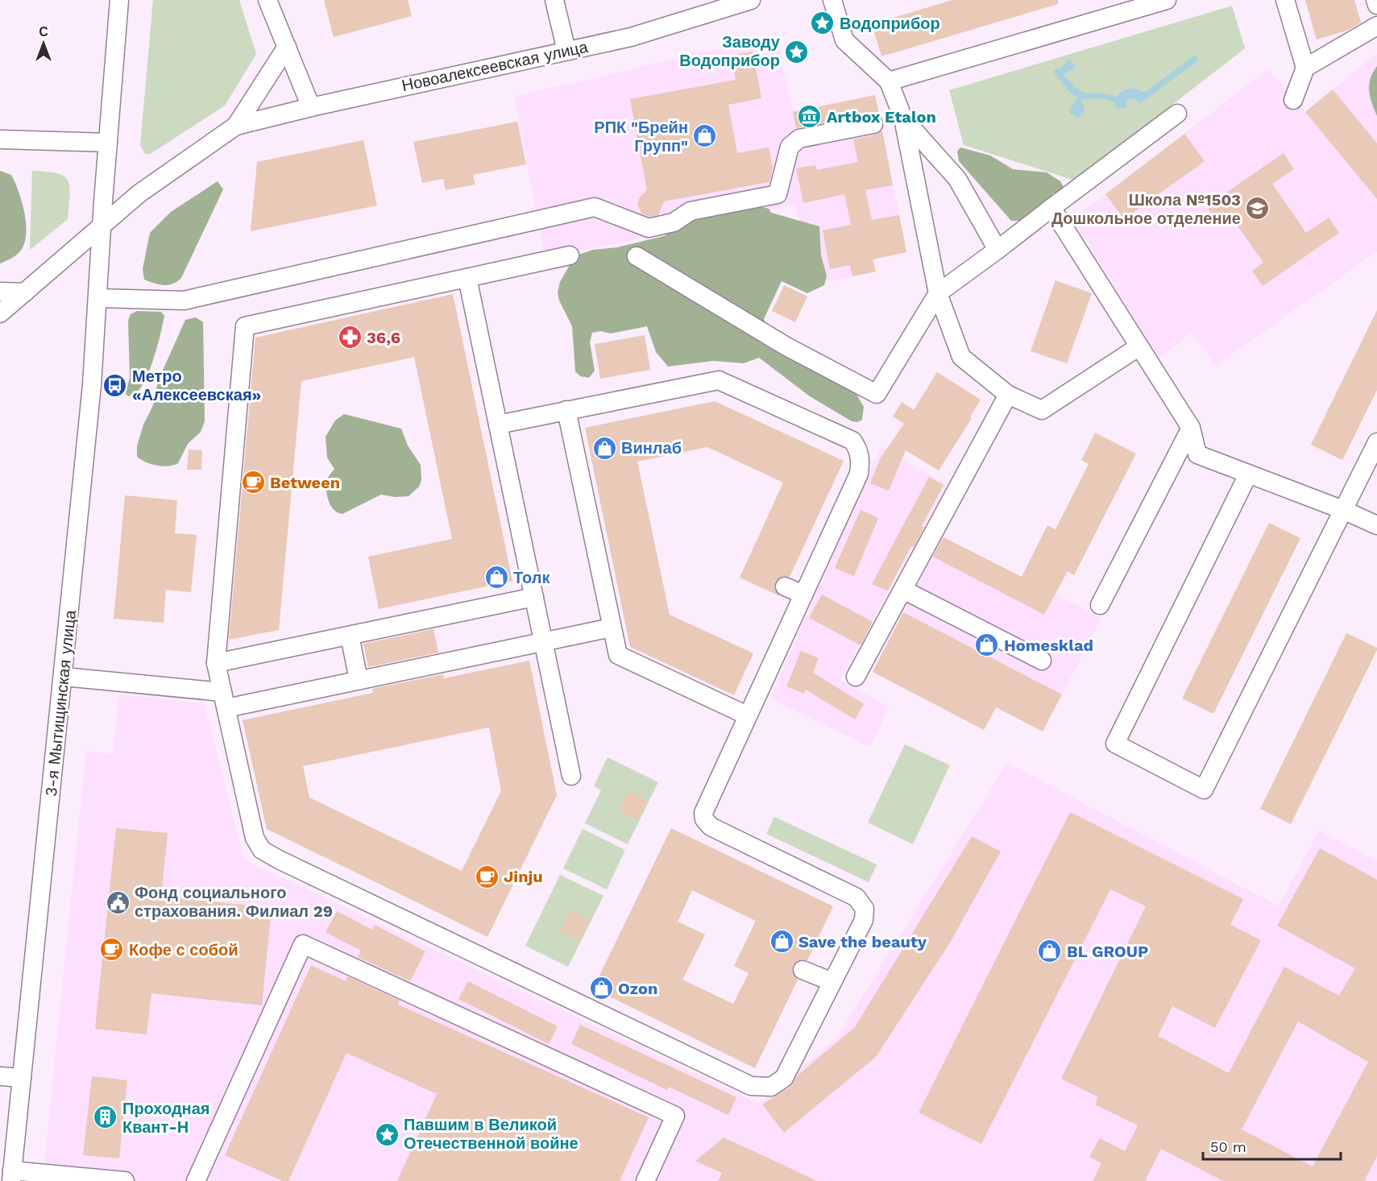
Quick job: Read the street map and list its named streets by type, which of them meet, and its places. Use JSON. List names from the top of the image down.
{
  "streets": {
    "street": ["Новоалексеевская улица", "3-я Мытищинская улица"]
  },
  "crossings": [
    ["Новоалексеевская улица", "3-я Мытищинская улица"]
  ],
  "places": {
    "place": ["Водоприбор", "Заводу Водоприбор", "Павшим в Великой Отечественной войне"],
    "museum": ["Artbox Etalon"],
    "shop": [
      "РПК \"Брейн Групп\"",
      "Винлаб",
      "Толк",
      "Homesklad",
      "Save the beauty",
      "BL GROUP",
      "Ozon"
    ],
    "school or university": ["Школа №1503 Дошкольное отделение"],
    "pharmacy": ["36,6"],
    "bus stop": ["Метро «Алексеевская»"],
    "cafe": ["Between", "Jinju", "Кофе с собой"],
    "public building": ["Фонд социального страхования. Филиал 29"],
    "building": ["Проходная Квант-Н"]
  },
  "scale_bar": "50 m",
  "north": "top"
}
